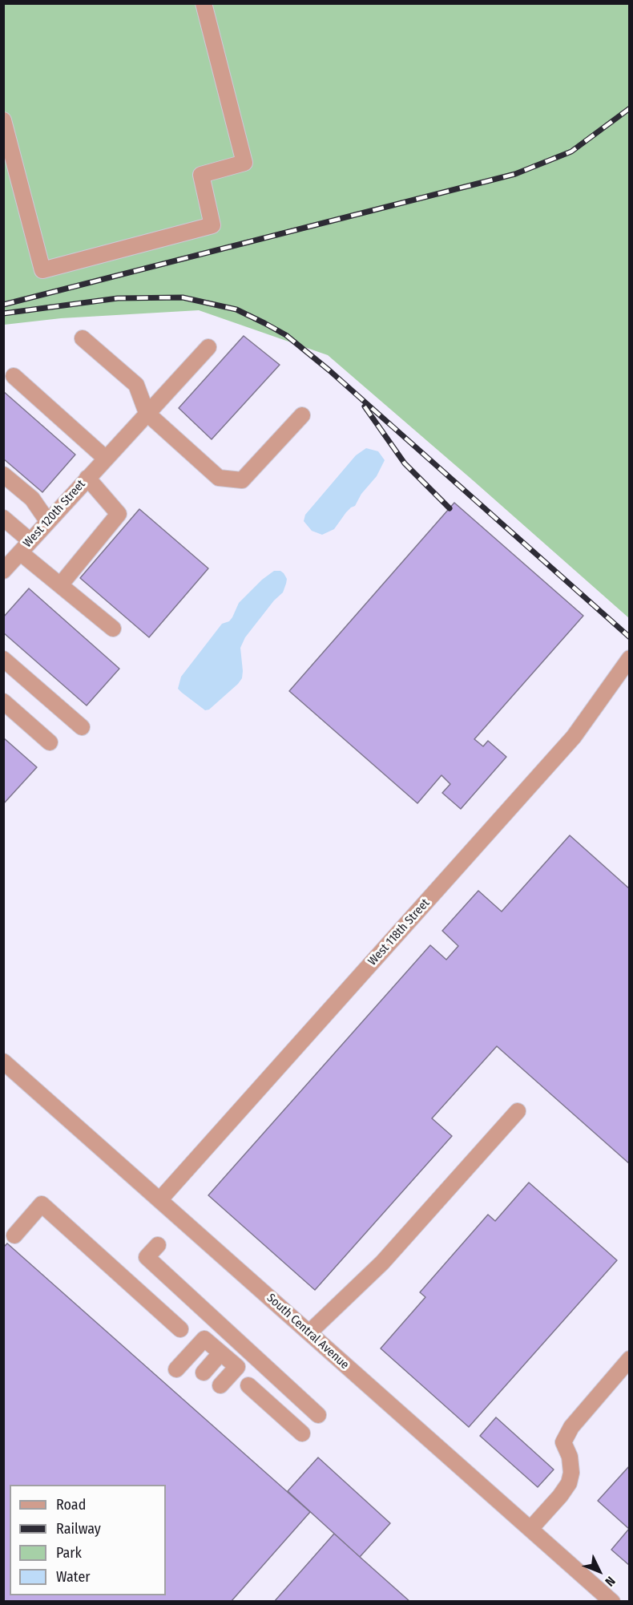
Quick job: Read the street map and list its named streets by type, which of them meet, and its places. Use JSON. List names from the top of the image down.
{
  "streets": {
    "street": ["West 120th Street", "West 118th Street", "South Central Avenue"]
  },
  "crossings": [
    ["West 118th Street", "South Central Avenue"]
  ],
  "legend": [
    "Road",
    "Railway",
    "Park",
    "Water"
  ],
  "north": "bottom right"
}
